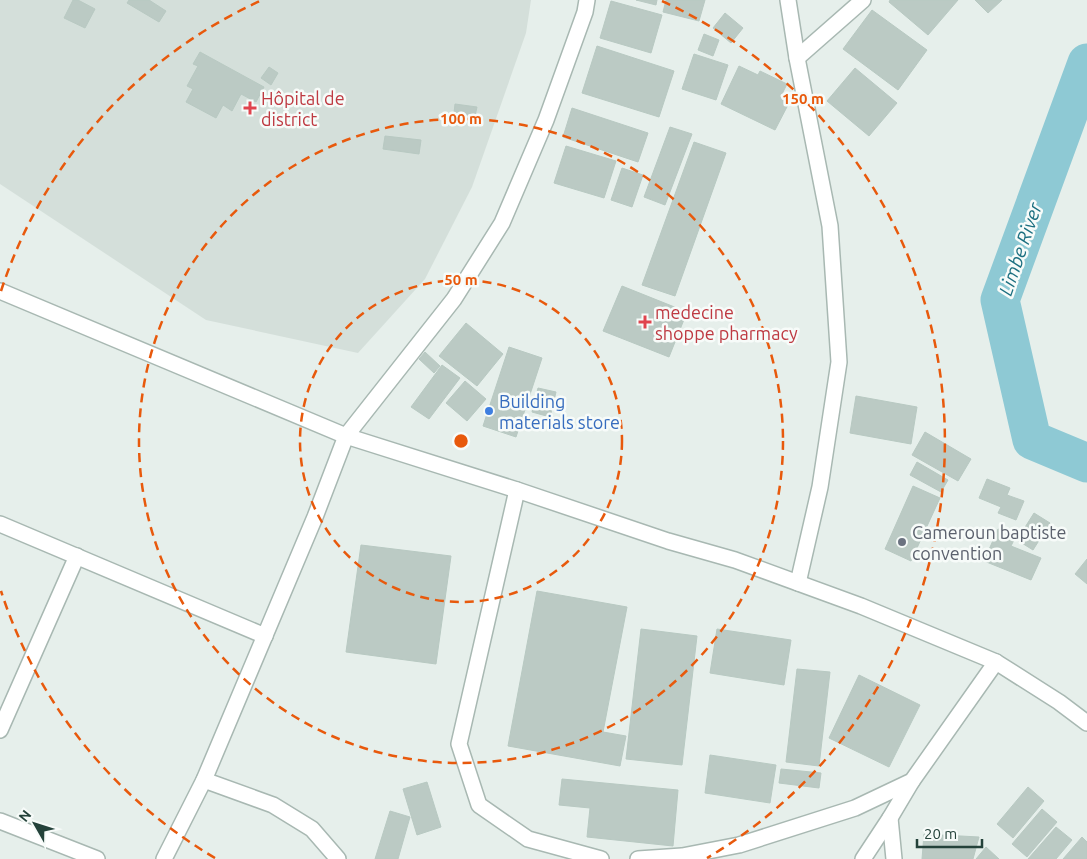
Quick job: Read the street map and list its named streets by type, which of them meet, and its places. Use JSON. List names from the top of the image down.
{
  "water": ["Limbe River"],
  "places": {
    "health": ["Hôpital de district", "medecine shoppe pharmacy"],
    "other": ["Building materials store", "Cameroun baptiste convention"]
  },
  "scale_bar": "20 m",
  "north": "top left",
  "rings": ["150 m", "100 m", "50 m"]
}
